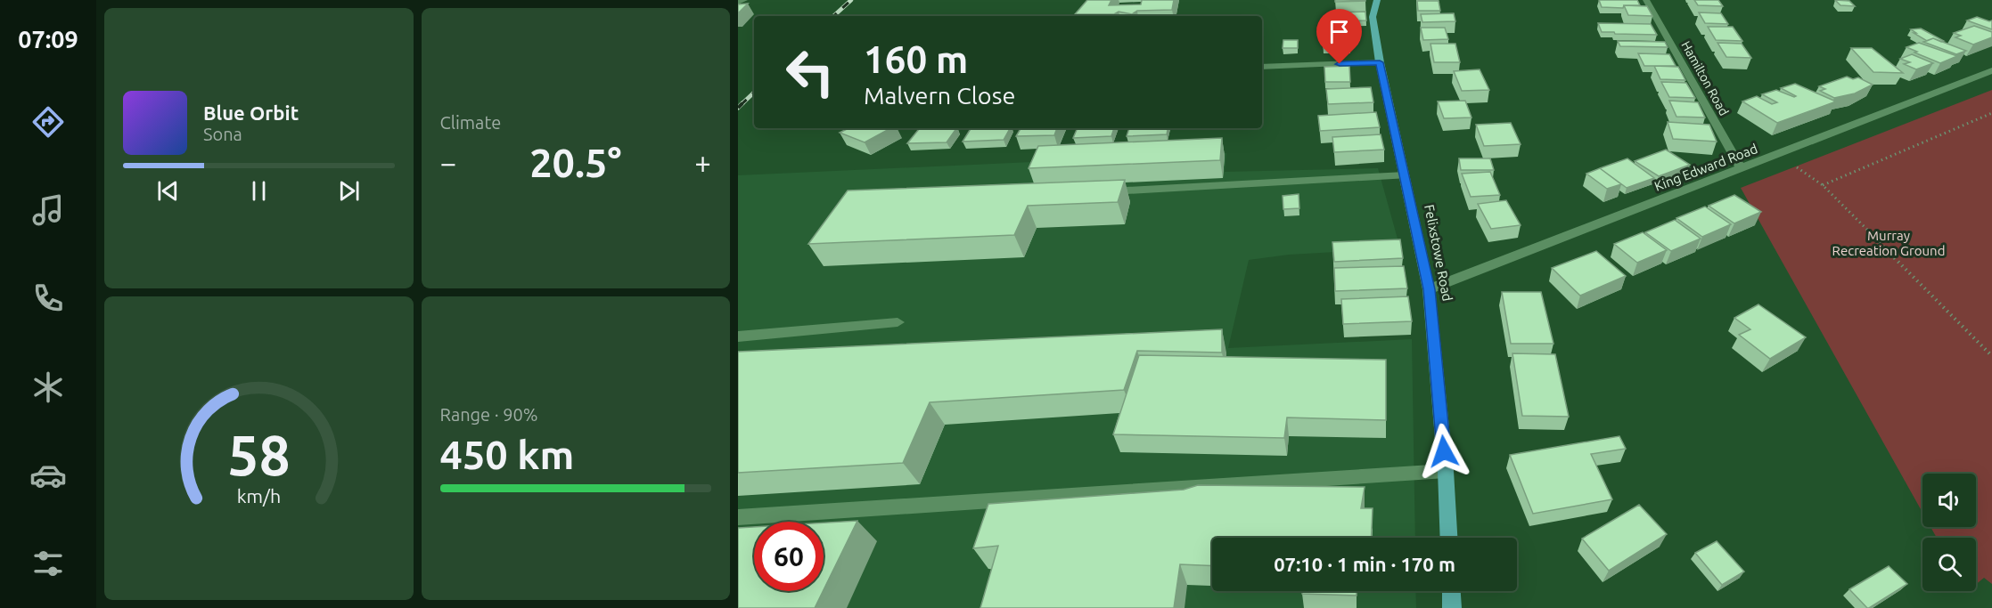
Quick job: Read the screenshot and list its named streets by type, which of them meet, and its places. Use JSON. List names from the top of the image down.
{
  "streets": {
    "main road": ["Felixstowe Road"],
    "street": ["Hamilton Road", "King Edward Road"]
  },
  "crossings": [
    ["Hamilton Road", "King Edward Road"],
    ["King Edward Road", "Felixstowe Road"]
  ],
  "parks": ["Murray Recreation Ground"],
  "page": {
    "tabs": "07:09",
    "tile": [
      "Climate",
      ["Range · 90%", "450 km"]
    ],
    "turn": ["160 m", "Malvern Close"],
    "song": ["Blue Orbit", "Sona"],
    "heat": ["−", "20.5°", "+"],
    "limit": "60",
    "trip": "07:10 · 1 min · 170 m",
    "gauge": ["58", "km/h"]
  }
}
